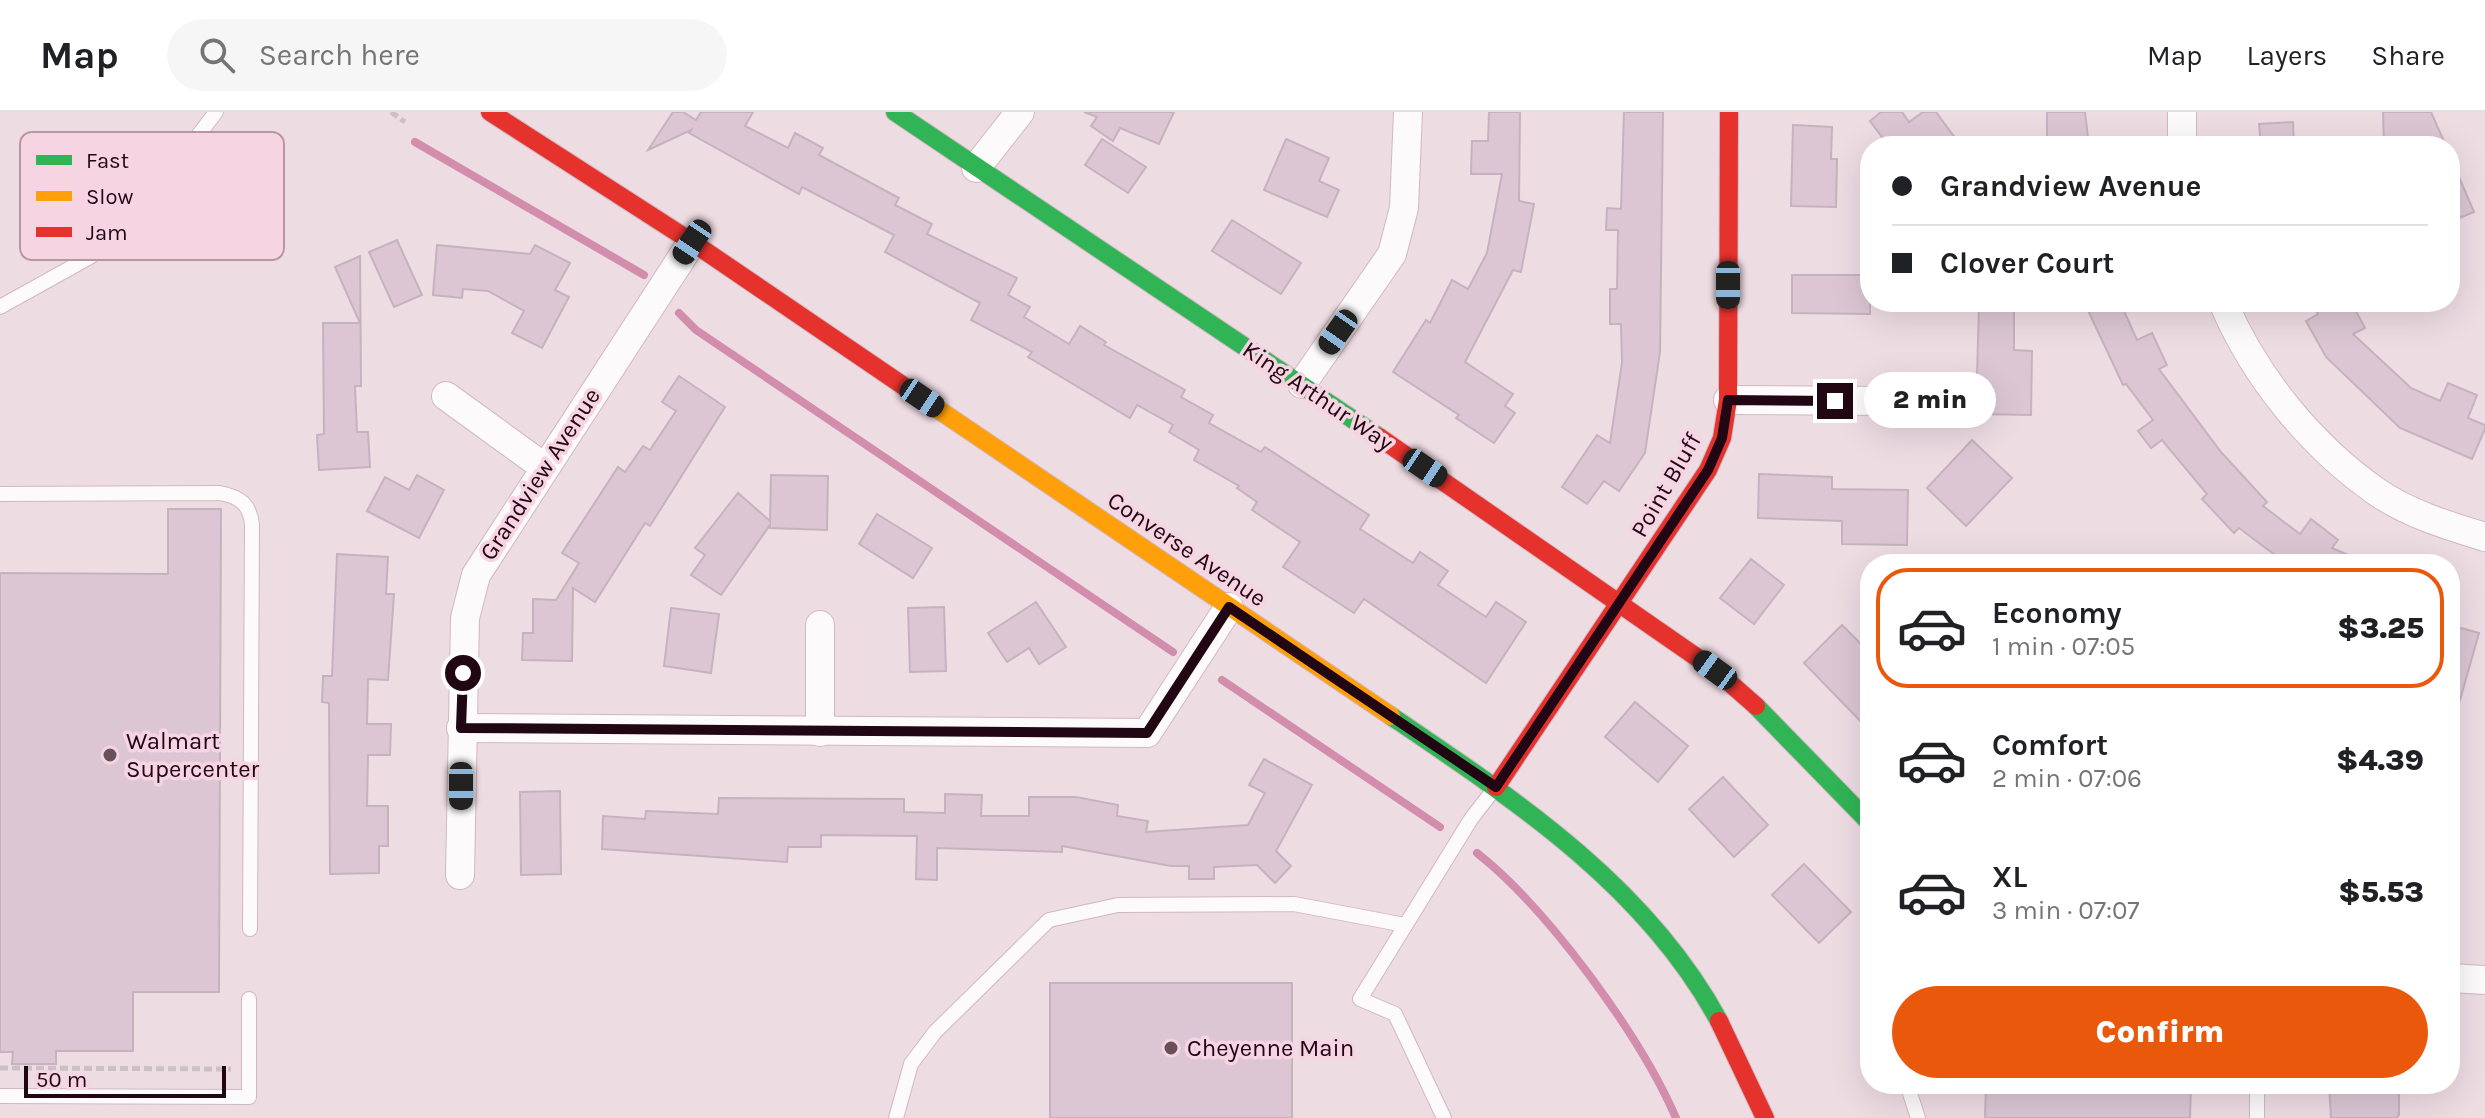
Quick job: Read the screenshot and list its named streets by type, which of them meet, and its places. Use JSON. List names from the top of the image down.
{
  "streets": {
    "street": [
      "King Arthur Way",
      "Grandview Avenue",
      "Point Bluff",
      "Converse Avenue"
    ]
  },
  "crossings": [
    ["King Arthur Way", "Point Bluff"],
    ["Grandview Avenue", "Converse Avenue"],
    ["Point Bluff", "Converse Avenue"]
  ],
  "places": ["Walmart Supercenter", "Cheyenne Main"],
  "legend": ["Fast", "Slow", "Jam"],
  "scale_bar": "50 m",
  "page": {
    "header": "Map",
    "search": "Search here",
    "nav": ["Map", "Layers", "Share"],
    "banner": ["Grandview Avenue", "Clover Court"],
    "bubble": "2 min",
    "list": [
      {
        "name": "Economy",
        "note": "1 min · 07:05",
        "value": "$3.25"
      },
      {
        "name": "Comfort",
        "note": "2 min · 07:06",
        "value": "$4.39"
      },
      {
        "name": "XL",
        "note": "3 min · 07:07",
        "value": "$5.53"
      }
    ],
    "buttons": "Confirm",
    "scale": "50 m"
  }
}
